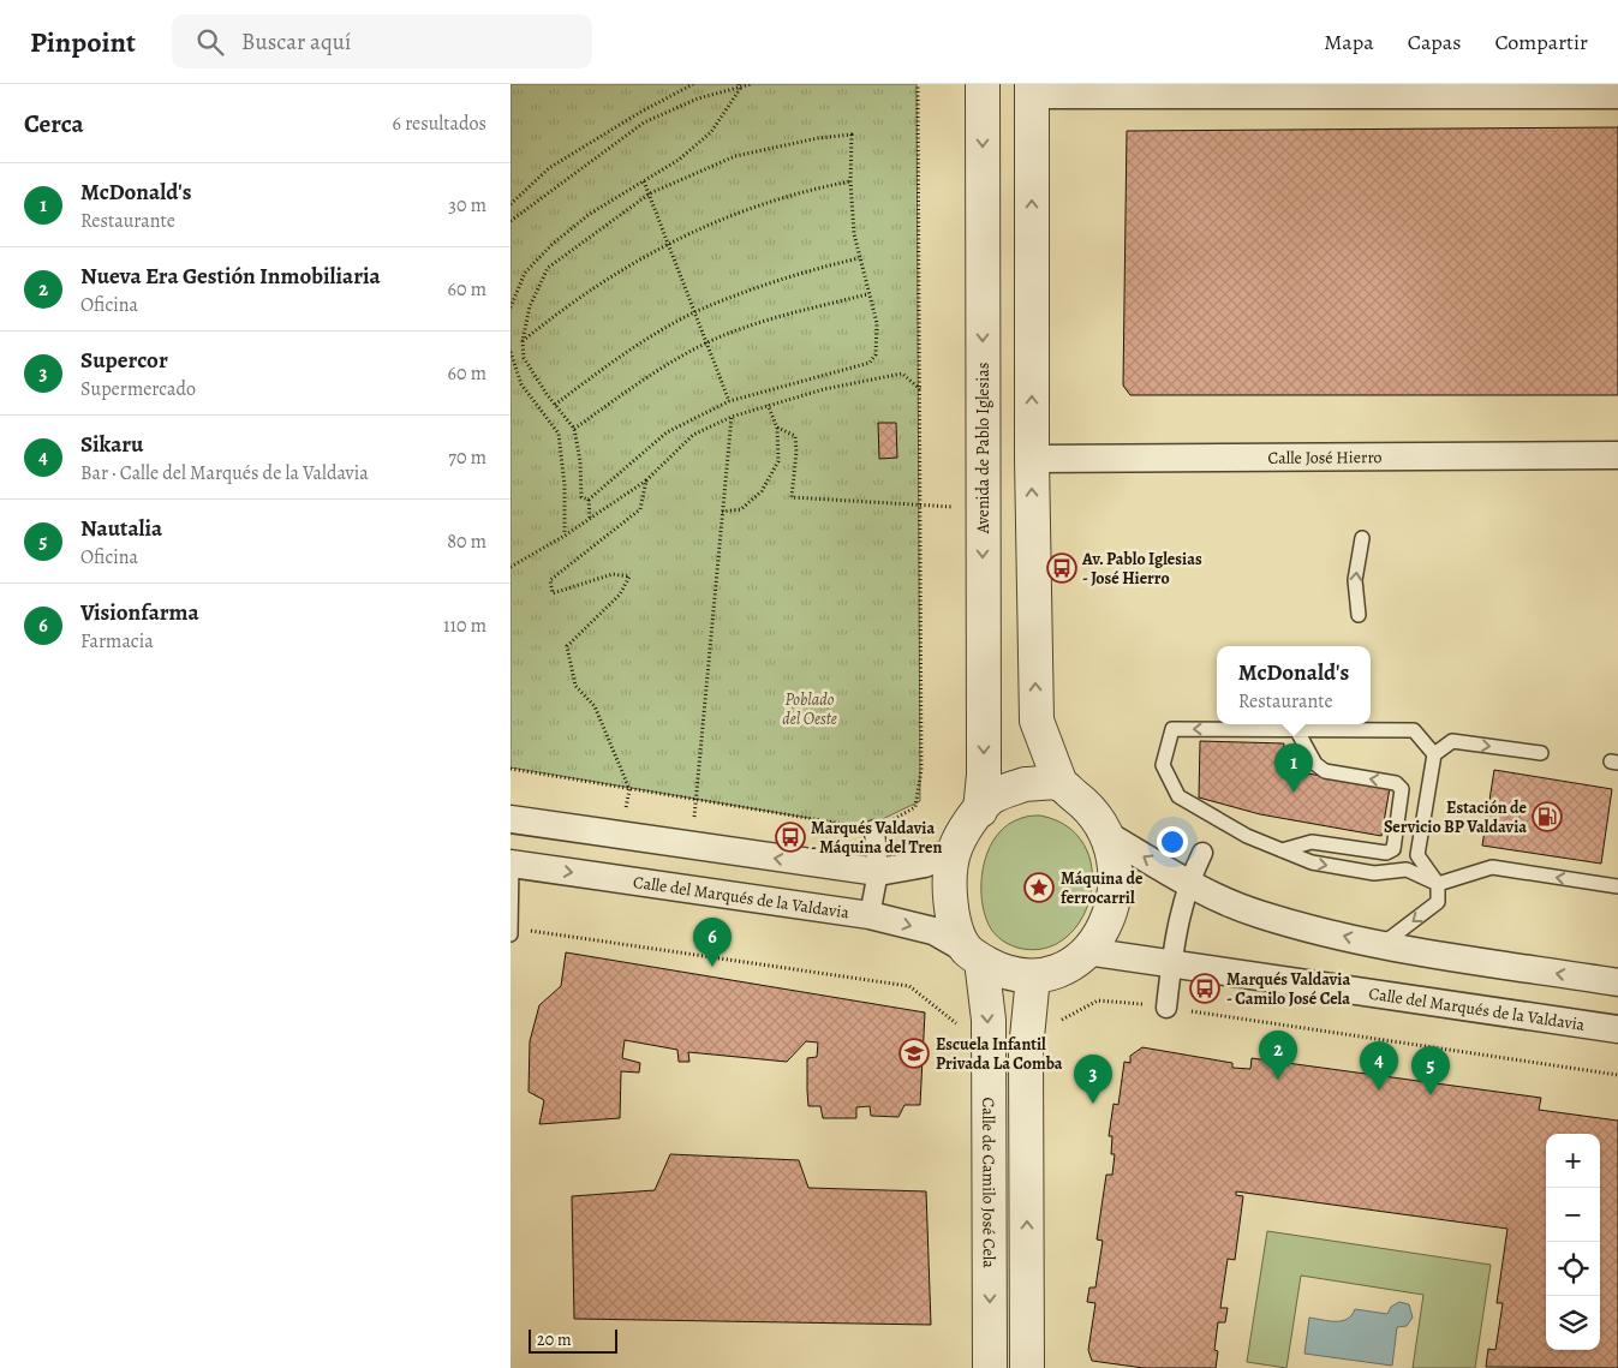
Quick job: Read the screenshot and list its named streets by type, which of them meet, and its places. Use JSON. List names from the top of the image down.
{
  "streets": {
    "street": [
      "Avenida de Pablo Iglesias",
      "Calle José Hierro",
      "Calle del Marqués de la Valdavia",
      "Calle de Camilo José Cela"
    ]
  },
  "crossings": [
    ["Avenida de Pablo Iglesias", "Calle del Marqués de la Valdavia"],
    ["Avenida de Pablo Iglesias", "Calle de Camilo José Cela"],
    ["Calle del Marqués de la Valdavia", "Calle de Camilo José Cela"]
  ],
  "parks": ["Poblado del Oeste"],
  "places": {
    "bus stop": ["Av. Pablo Iglesias - José Hierro", "Marqués Valdavia - Máquina del Tren", "Marqués Valdavia - Camilo José Cela"],
    "fuel station": ["Estación de Servicio BP Valdavia"],
    "place": ["Máquina de ferrocarril"],
    "school or university": ["Escuela Infantil Privada La Comba"]
  },
  "scale_bar": "20 m",
  "page": {
    "header": "Pinpoint",
    "search": "Buscar aquí",
    "nav": ["Mapa", "Capas", "Compartir"],
    "heading": ["Cerca", "6 resultados"],
    "list": [
      {
        "mark": "1",
        "name": "McDonald's",
        "note": "Restaurante",
        "value": "30 m"
      },
      {
        "mark": "2",
        "name": "Nueva Era Gestión Inmobiliaria",
        "note": "Oficina",
        "value": "60 m"
      },
      {
        "mark": "3",
        "name": "Supercor",
        "note": "Supermercado",
        "value": "60 m"
      },
      {
        "mark": "4",
        "name": "Sikaru",
        "note": "Bar · Calle del Marqués de la Valdavia",
        "value": "70 m"
      },
      {
        "mark": "5",
        "name": "Nautalia",
        "note": "Oficina",
        "value": "80 m"
      },
      {
        "mark": "6",
        "name": "Visionfarma",
        "note": "Farmacia",
        "value": "110 m"
      }
    ],
    "popup": ["McDonald's", "Restaurante"],
    "pins": [
      "1",
      "6",
      "2",
      "4",
      "5",
      "3"
    ],
    "map_buttons": ["+", "−"],
    "scale": "20 m"
  }
}
